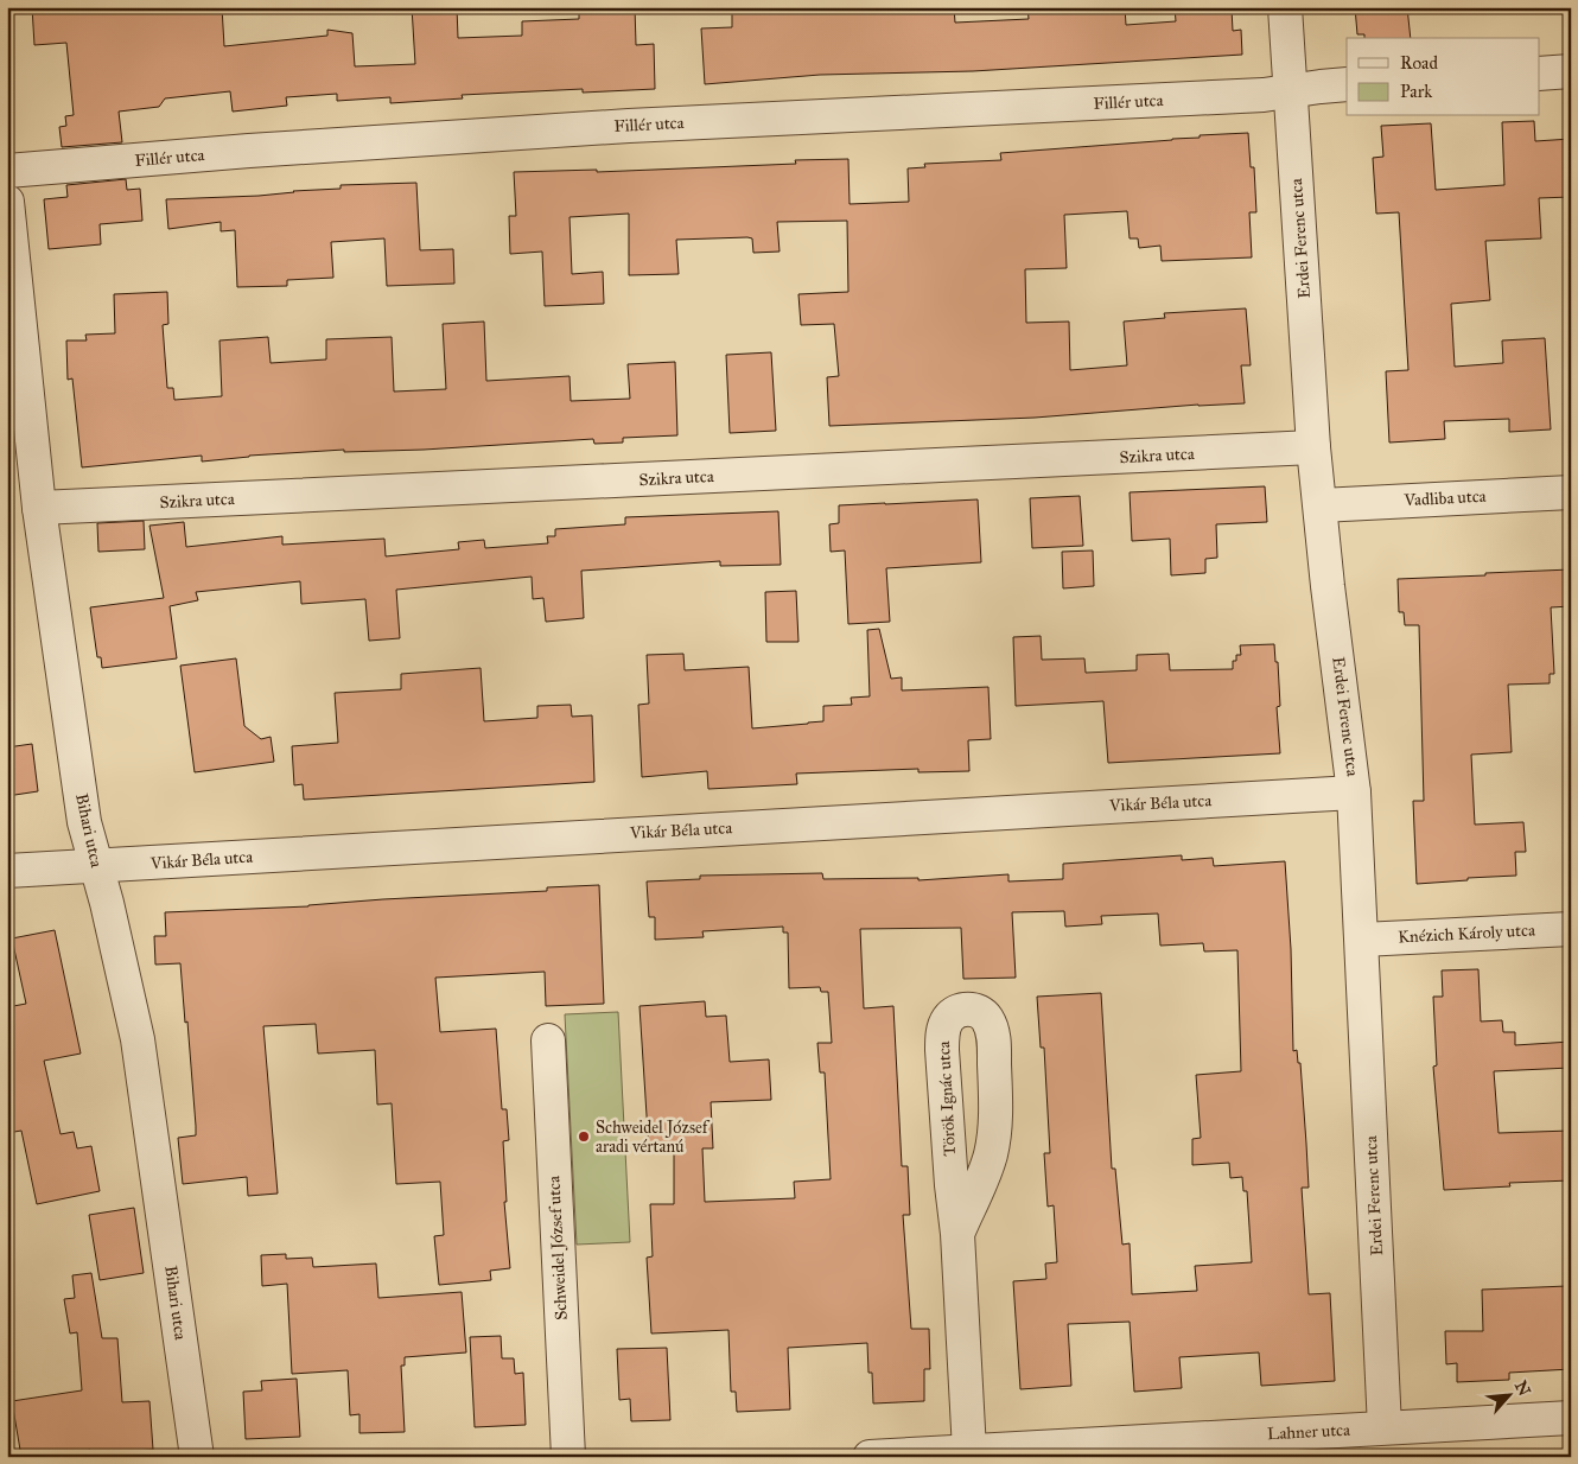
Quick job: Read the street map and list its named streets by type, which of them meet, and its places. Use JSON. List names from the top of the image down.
{
  "streets": {
    "street": [
      "Fillér utca",
      "Erdei Ferenc utca",
      "Szikra utca",
      "Vadliba utca",
      "Vikár Béla utca",
      "Bihari utca",
      "Knézich Károly utca",
      "Török Ignác utca",
      "Schweidel József utca",
      "Lahner utca"
    ]
  },
  "crossings": [
    ["Fillér utca", "Erdei Ferenc utca"],
    ["Erdei Ferenc utca", "Szikra utca"],
    ["Erdei Ferenc utca", "Vadliba utca"],
    ["Erdei Ferenc utca", "Vikár Béla utca"],
    ["Erdei Ferenc utca", "Knézich Károly utca"],
    ["Erdei Ferenc utca", "Lahner utca"],
    ["Szikra utca", "Bihari utca"],
    ["Vikár Béla utca", "Bihari utca"],
    ["Török Ignác utca", "Lahner utca"]
  ],
  "places": ["Schweidel József aradi vértanú"],
  "legend": ["Road", "Park"],
  "north": "top right"
}
